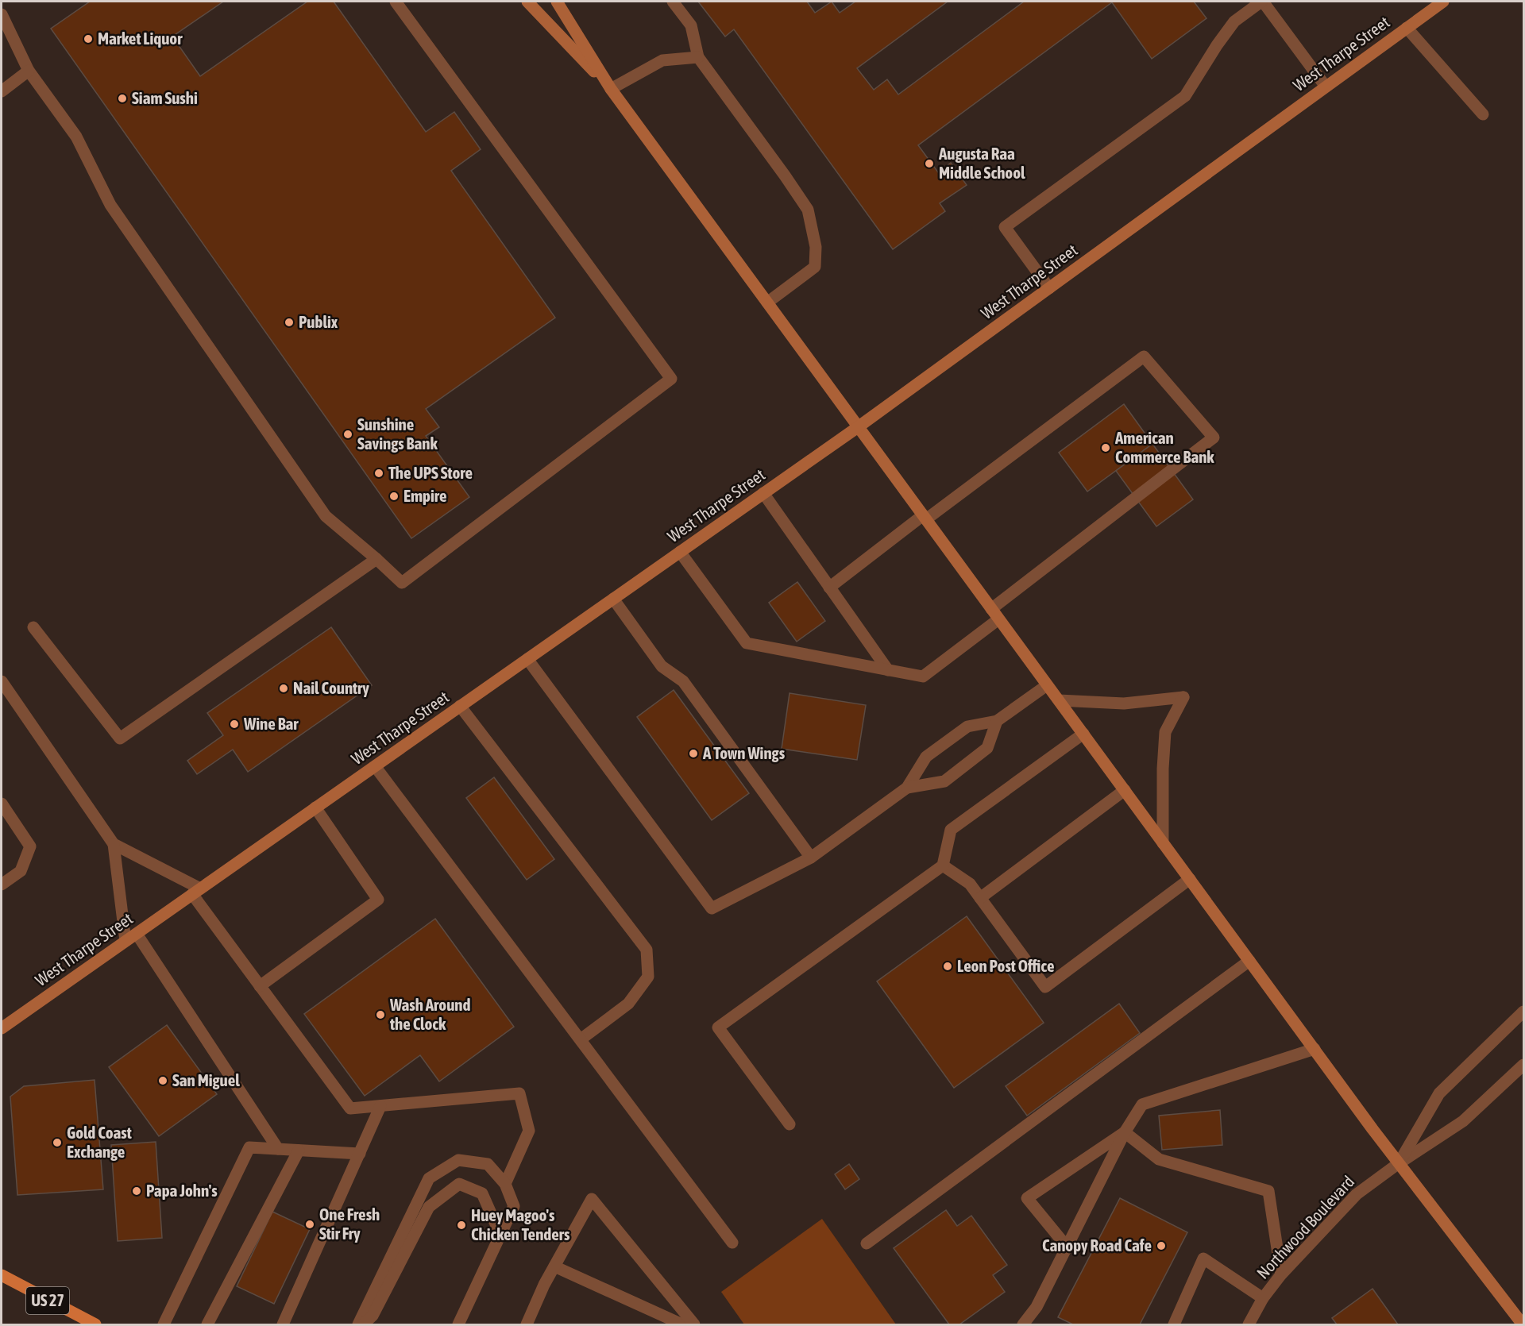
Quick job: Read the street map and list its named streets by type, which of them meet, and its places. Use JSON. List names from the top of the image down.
{
  "streets": {
    "main road": ["West Tharpe Street", "US 27"],
    "street": ["Northwood Boulevard"]
  },
  "places": [
    "Market Liquor",
    "Siam Sushi",
    "Augusta Raa Middle School",
    "Publix",
    "Sunshine Savings Bank",
    "American Commerce Bank",
    "The UPS Store",
    "Empire",
    "Nail Country",
    "Wine Bar",
    "A Town Wings",
    "Leon Post Office",
    "Wash Around the Clock",
    "San Miguel",
    "Gold Coast Exchange",
    "Papa John's",
    "One Fresh Stir Fry",
    "Huey Magoo's Chicken Tenders",
    "Canopy Road Cafe"
  ]
}
